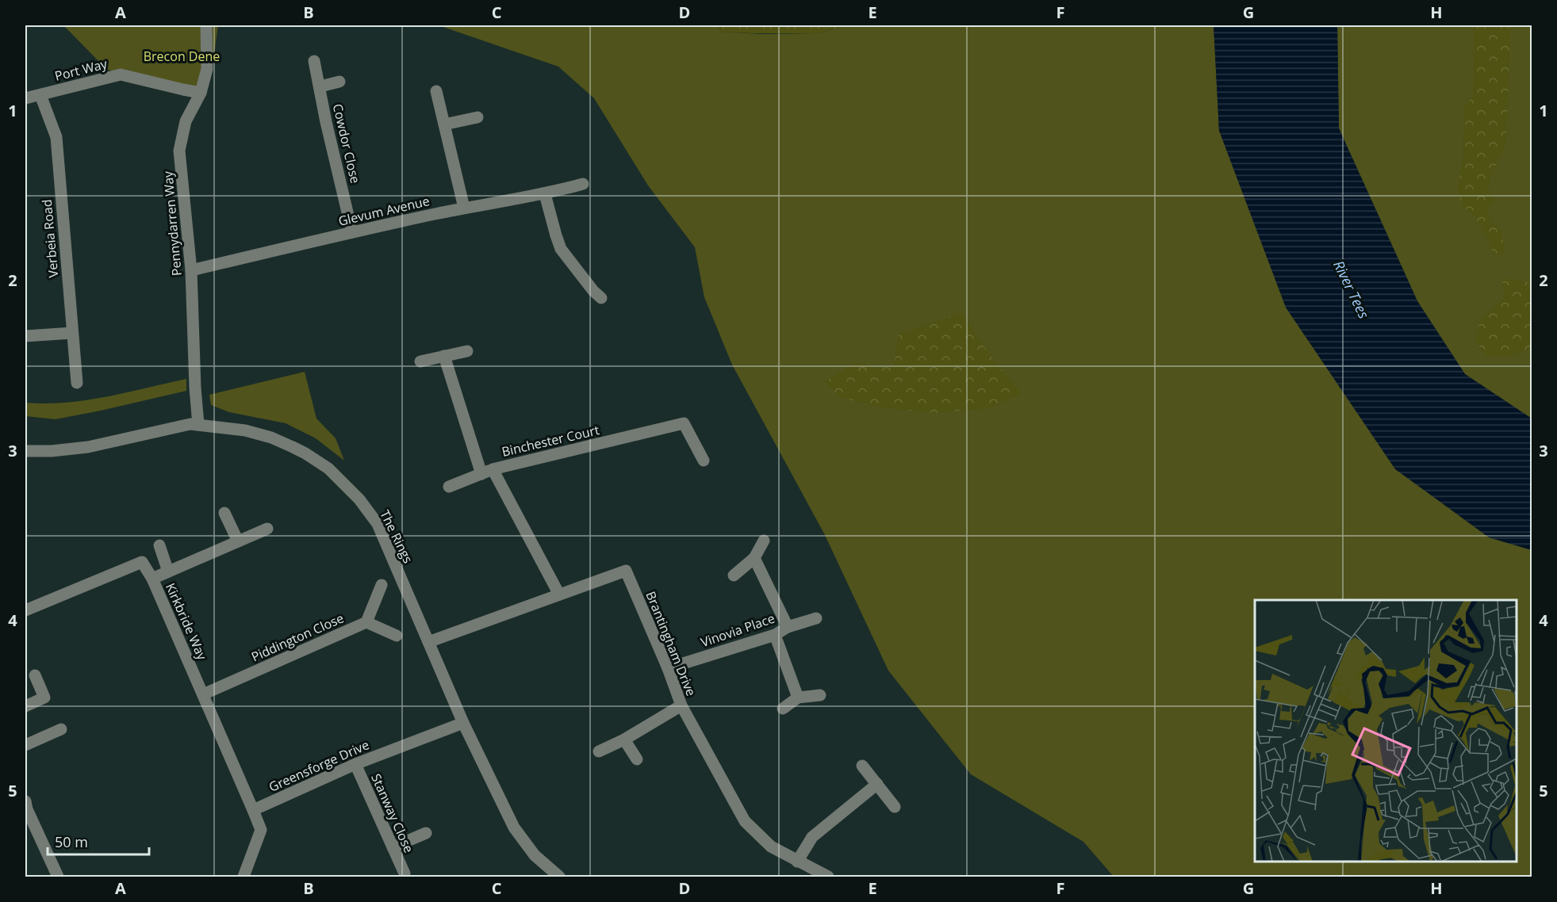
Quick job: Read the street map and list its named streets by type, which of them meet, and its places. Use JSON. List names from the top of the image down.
{
  "streets": {
    "street": [
      "Port Way",
      "Cowdor Close",
      "Glevum Avenue",
      "Pennydarren Way",
      "Verbeia Road",
      "Binchester Court",
      "The Rings",
      "Kirkbride Way",
      "Vinovia Place",
      "Piddington Close",
      "Brantingham Drive",
      "Greensforge Drive",
      "Stanway Close"
    ]
  },
  "crossings": [
    ["Port Way", "Pennydarren Way"],
    ["Port Way", "Verbeia Road"],
    ["Cowdor Close", "Glevum Avenue"],
    ["Glevum Avenue", "Pennydarren Way"],
    ["Pennydarren Way", "The Rings"],
    ["Binchester Court", "Brantingham Drive"],
    ["The Rings", "Brantingham Drive"],
    ["The Rings", "Greensforge Drive"],
    ["Kirkbride Way", "Piddington Close"],
    ["Kirkbride Way", "Greensforge Drive"],
    ["Vinovia Place", "Brantingham Drive"],
    ["Greensforge Drive", "Stanway Close"]
  ],
  "water": ["River Tees"],
  "parks": ["Brecon Dene"],
  "scale_bar": "50 m",
  "grid": {
    "columns": [
      "A",
      "B",
      "C",
      "D",
      "E",
      "F",
      "G",
      "H"
    ],
    "rows": [
      "1",
      "2",
      "3",
      "4",
      "5"
    ]
  }
}
